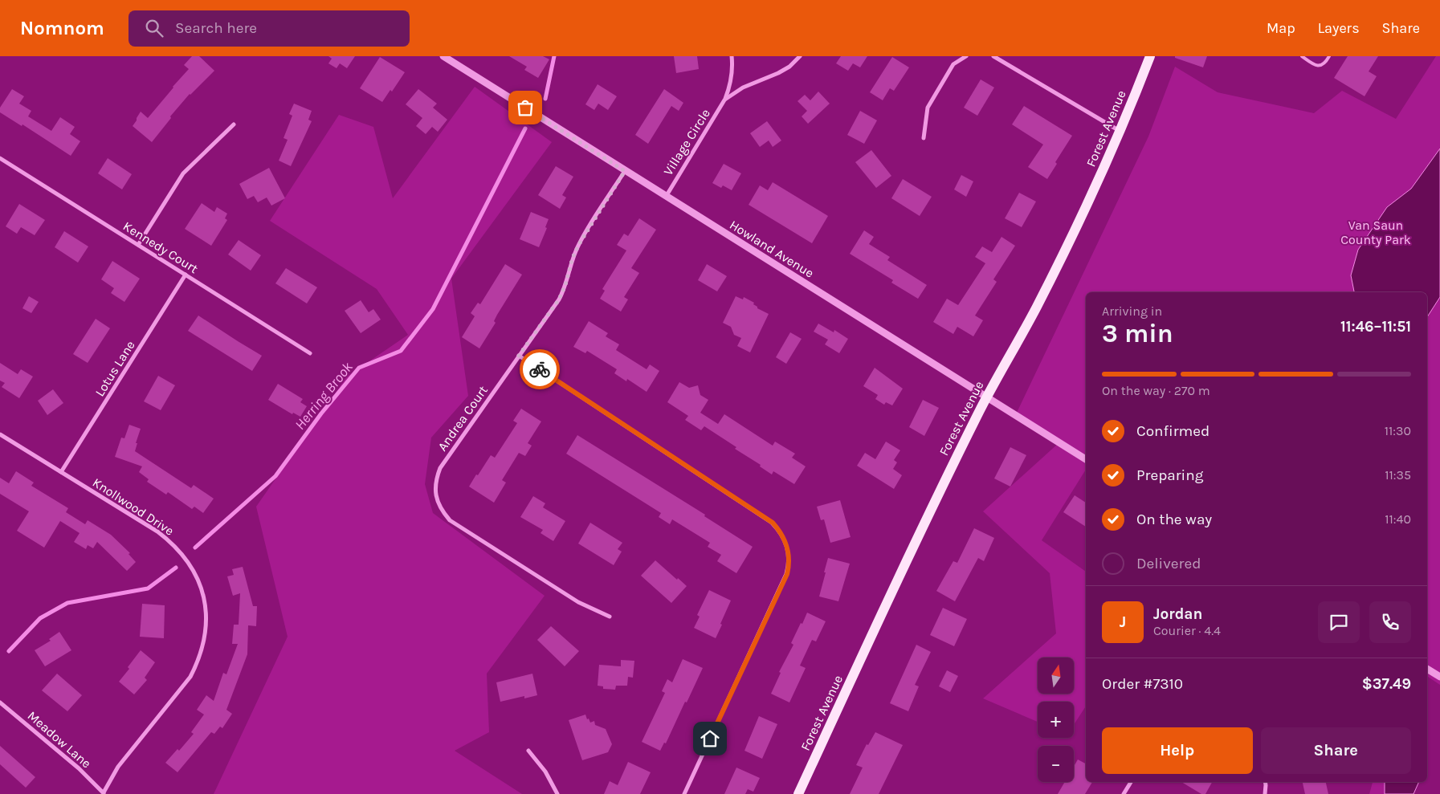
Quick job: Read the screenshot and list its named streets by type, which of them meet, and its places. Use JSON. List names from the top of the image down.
{
  "streets": {
    "main road": ["Forest Avenue"],
    "street": [
      "Village Circle",
      "Kennedy Court",
      "Howland Avenue",
      "Lotus Lane",
      "Andrea Court",
      "Knollwood Drive",
      "Meadow Lane"
    ]
  },
  "crossings": [
    ["Forest Avenue", "Howland Avenue"],
    ["Village Circle", "Howland Avenue"],
    ["Kennedy Court", "Lotus Lane"],
    ["Howland Avenue", "Andrea Court"],
    ["Lotus Lane", "Knollwood Drive"],
    ["Knollwood Drive", "Meadow Lane"]
  ],
  "water": ["Herring Brook"],
  "parks": ["Van Saun County Park"],
  "north": "top",
  "page": {
    "header": "Nomnom",
    "search": "Search here",
    "nav": ["Map", "Layers", "Share"],
    "heading": ["3 min", "Arriving in", "11:46–11:51"],
    "panel": [
      "Jordan",
      "Courier · 4.4",
      "Order #7310",
      "$37.49"
    ],
    "bar": "On the way · 270 m",
    "list": [
      ["Confirmed", "11:30"],
      ["Preparing", "11:35"],
      ["On the way", "11:40"],
      "Delivered"
    ],
    "round": "J",
    "map_buttons": ["+", "−"],
    "buttons": ["Help", "Share"]
  }
}
